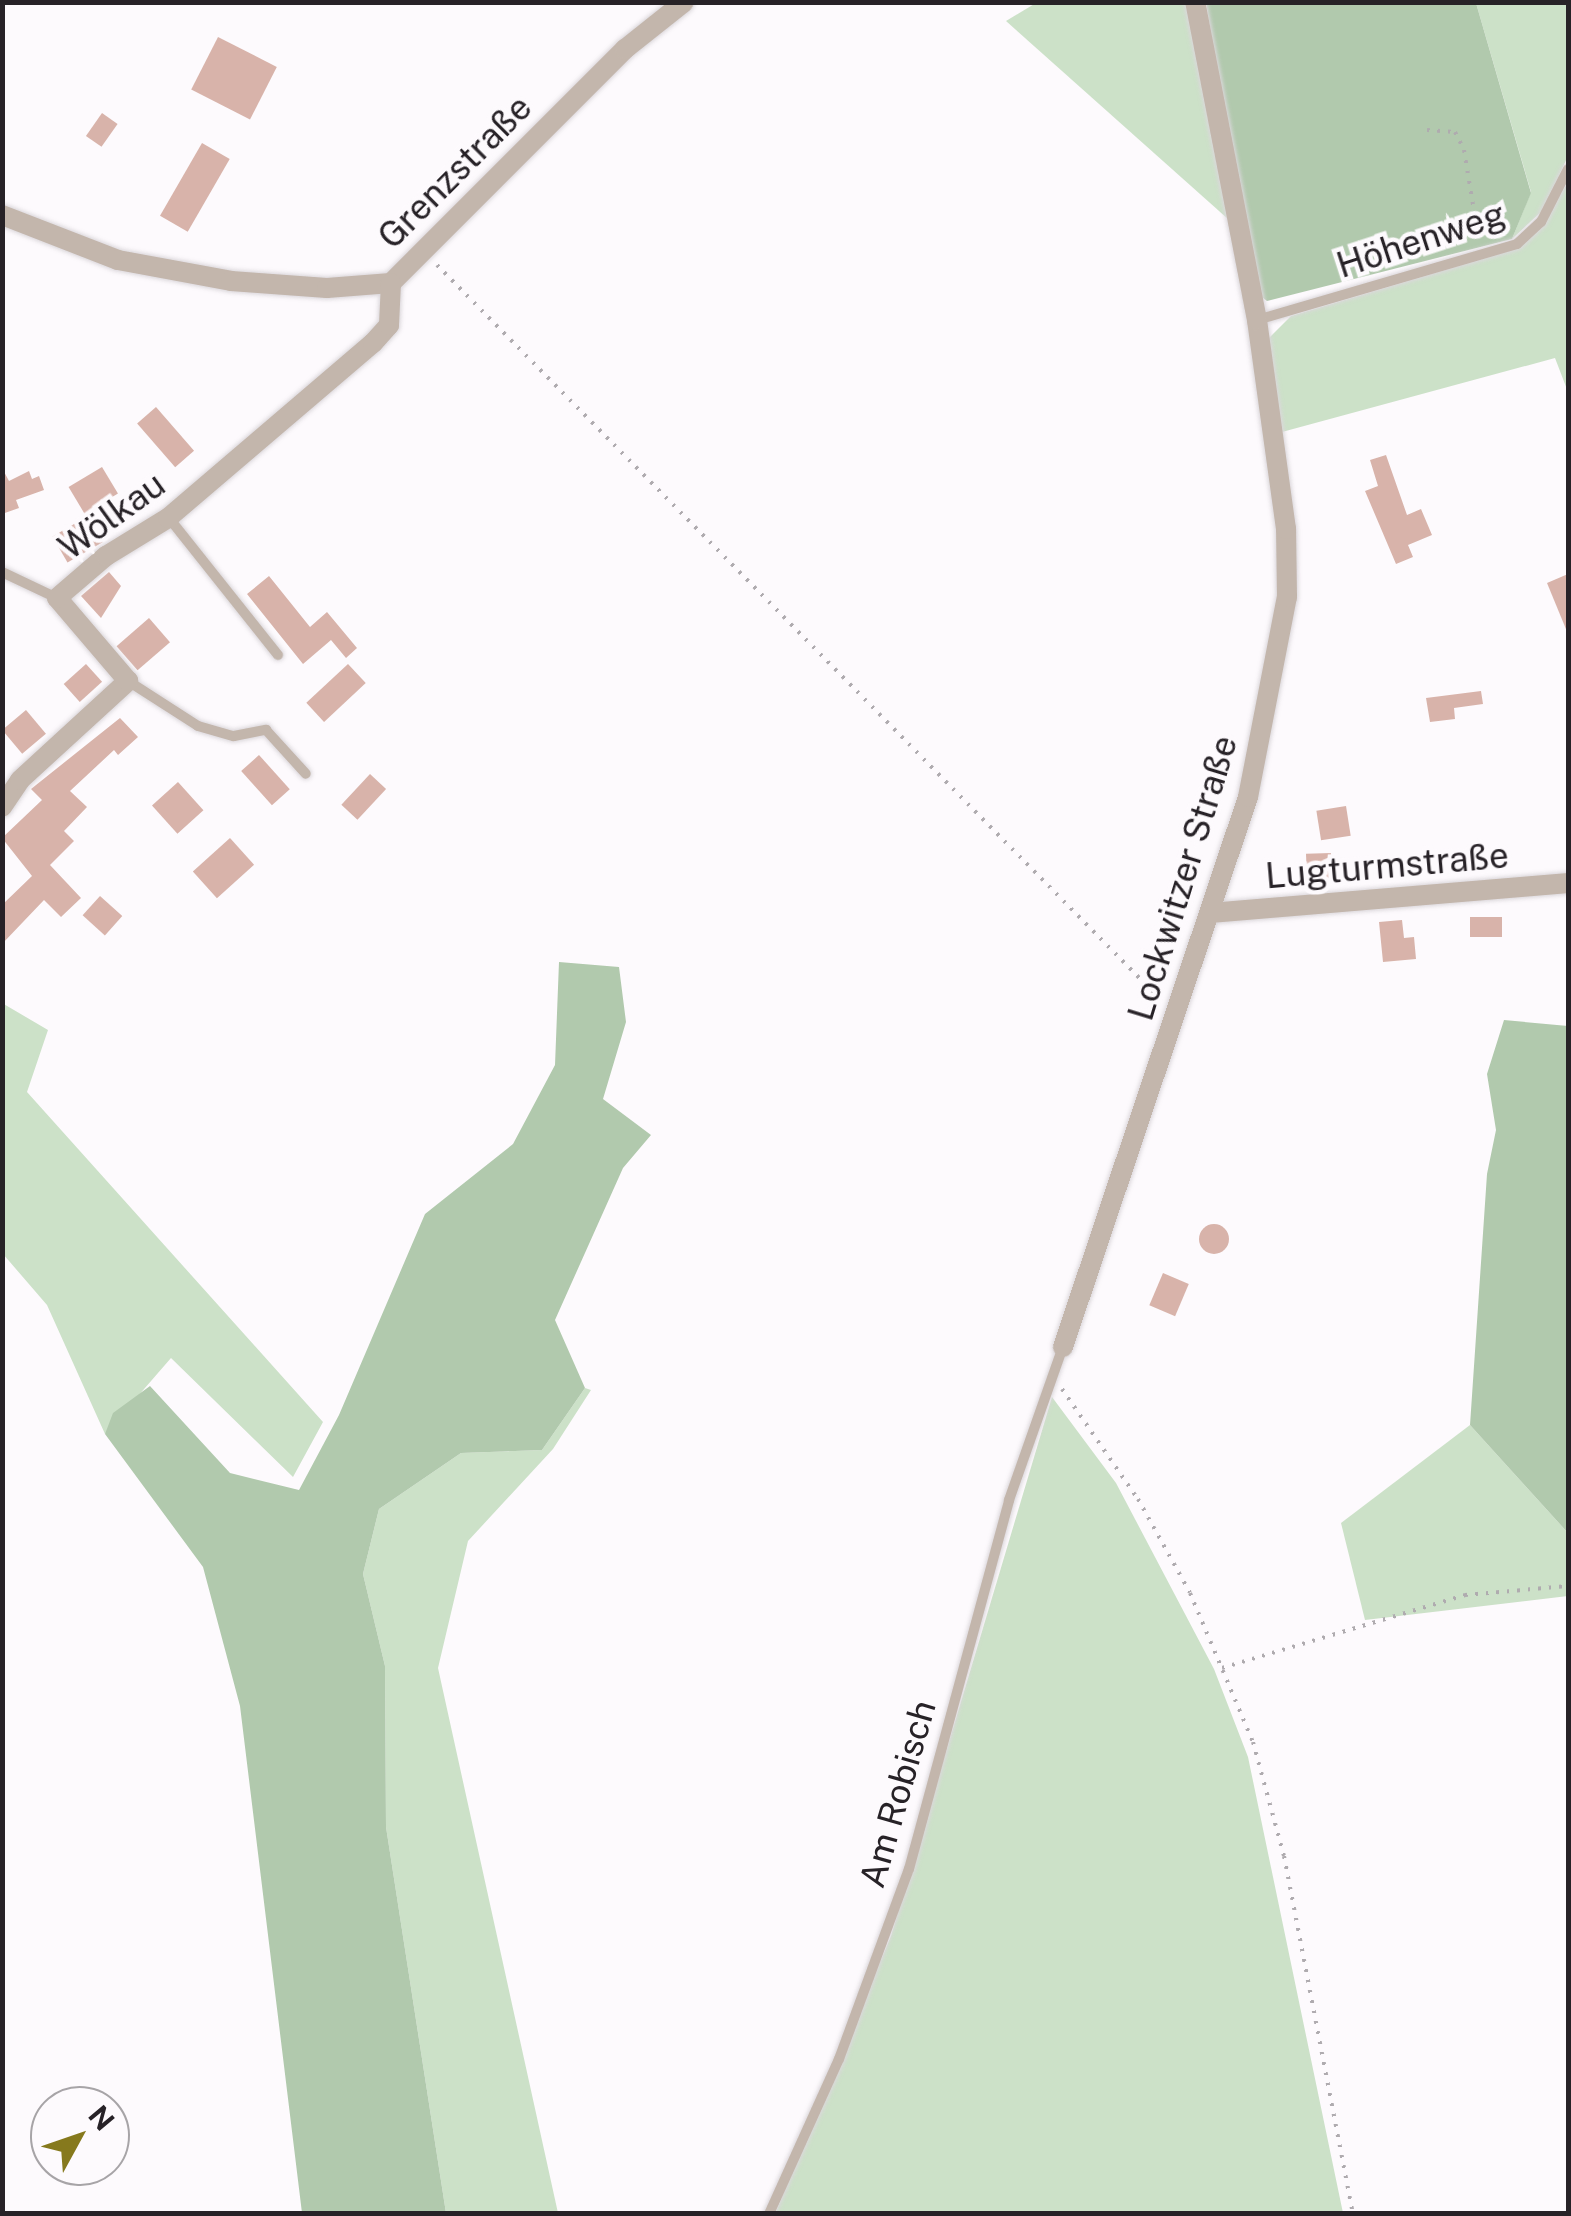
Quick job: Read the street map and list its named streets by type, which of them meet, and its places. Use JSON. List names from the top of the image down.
{
  "streets": {
    "street": [
      "Grenzstraße",
      "Wölkau",
      "Lugturmstraße",
      "Lockwitzer Straße"
    ],
    "lane": ["Höhenweg", "Am Robisch"]
  },
  "crossings": [
    ["Grenzstraße", "Wölkau"],
    ["Höhenweg", "Lockwitzer Straße"],
    ["Lugturmstraße", "Lockwitzer Straße"],
    ["Lockwitzer Straße", "Am Robisch"]
  ],
  "north": "top right"
}
